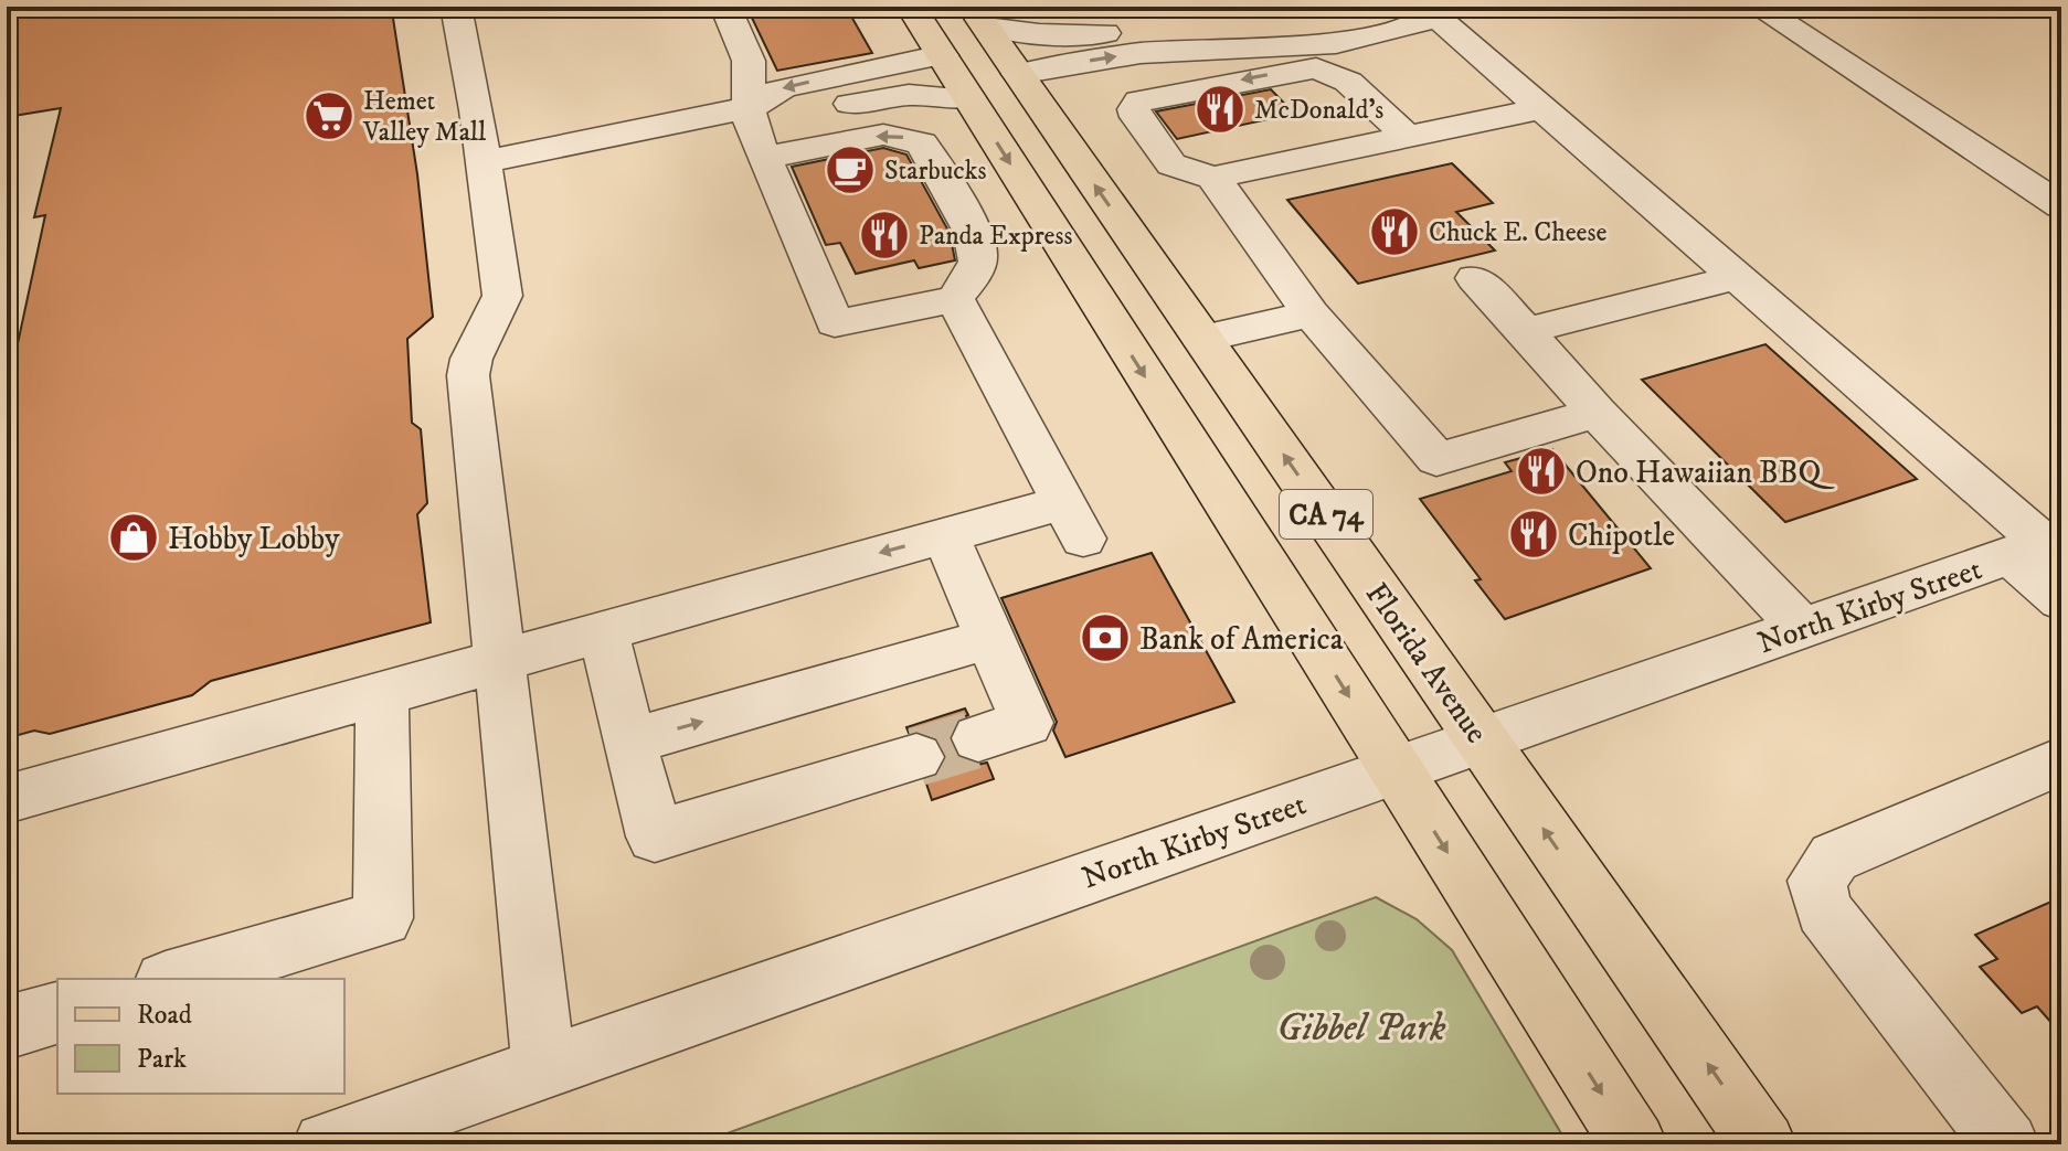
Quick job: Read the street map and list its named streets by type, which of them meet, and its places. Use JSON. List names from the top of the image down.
{
  "streets": {
    "main road": ["CA 74", "Florida Avenue"],
    "street": ["North Kirby Street"]
  },
  "crossings": [
    ["North Kirby Street", "Florida Avenue"]
  ],
  "parks": ["Gibbel Park"],
  "places": {
    "restaurant": [
      "McDonald's",
      "Chuck E. Cheese",
      "Panda Express",
      "Ono Hawaiian BBQ",
      "Chipotle"
    ],
    "supermarket": ["Hemet Valley Mall"],
    "cafe": ["Starbucks"],
    "shop": ["Hobby Lobby"],
    "bank": ["Bank of America"]
  },
  "legend": ["Road", "Park"]
}
